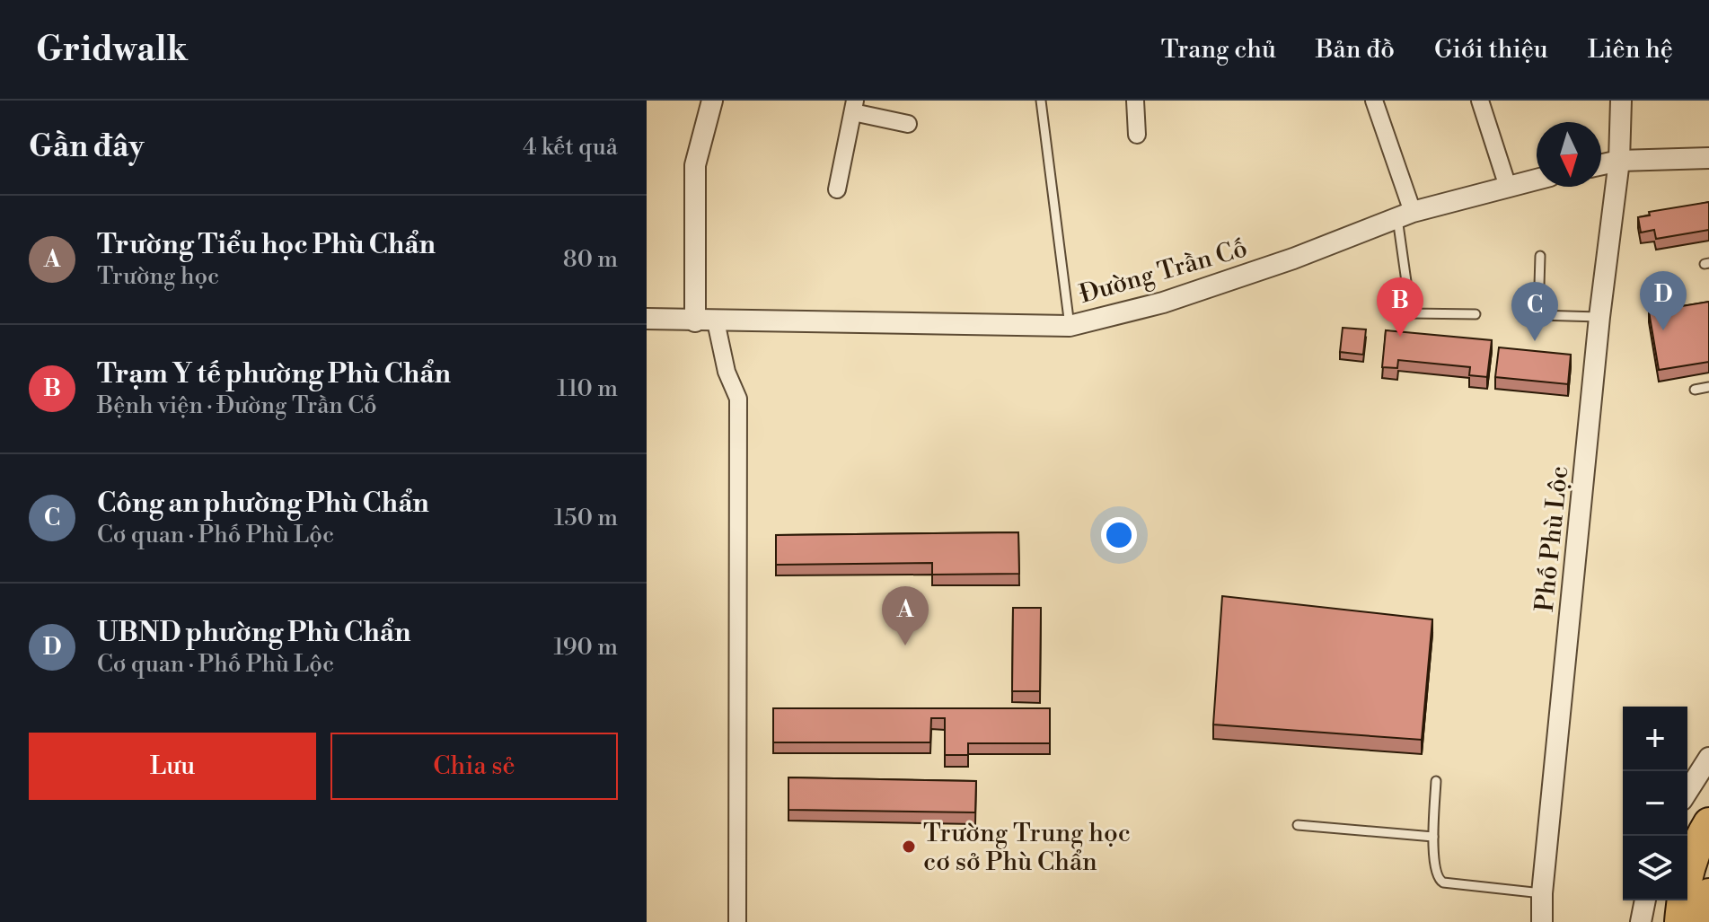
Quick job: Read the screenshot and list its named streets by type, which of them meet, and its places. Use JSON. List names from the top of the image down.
{
  "streets": {
    "street": ["Đường Trần Cố", "Phố Phù Lộc"]
  },
  "places": ["Trường Trung học cơ sở Phù Chẩn"],
  "north": "bottom",
  "page": {
    "header": "Gridwalk",
    "nav": [
      "Trang chủ",
      "Bản đồ",
      "Giới thiệu",
      "Liên hệ"
    ],
    "heading": ["Gần đây", "4 kết quả"],
    "list": [
      {
        "mark": "A",
        "name": "Trường Tiểu học Phù Chẩn",
        "note": "Trường học",
        "value": "80 m"
      },
      {
        "mark": "B",
        "name": "Trạm Y tế phường Phù Chẩn",
        "note": "Bệnh viện · Đường Trần Cố",
        "value": "110 m"
      },
      {
        "mark": "C",
        "name": "Công an phường Phù Chẩn",
        "note": "Cơ quan · Phố Phù Lộc",
        "value": "150 m"
      },
      {
        "mark": "D",
        "name": "UBND phường Phù Chẩn",
        "note": "Cơ quan · Phố Phù Lộc",
        "value": "190 m"
      }
    ],
    "pins": [
      "D",
      "B",
      "C",
      "A"
    ],
    "map_buttons": ["+", "−"],
    "buttons": ["Lưu", "Chia sẻ"]
  }
}
